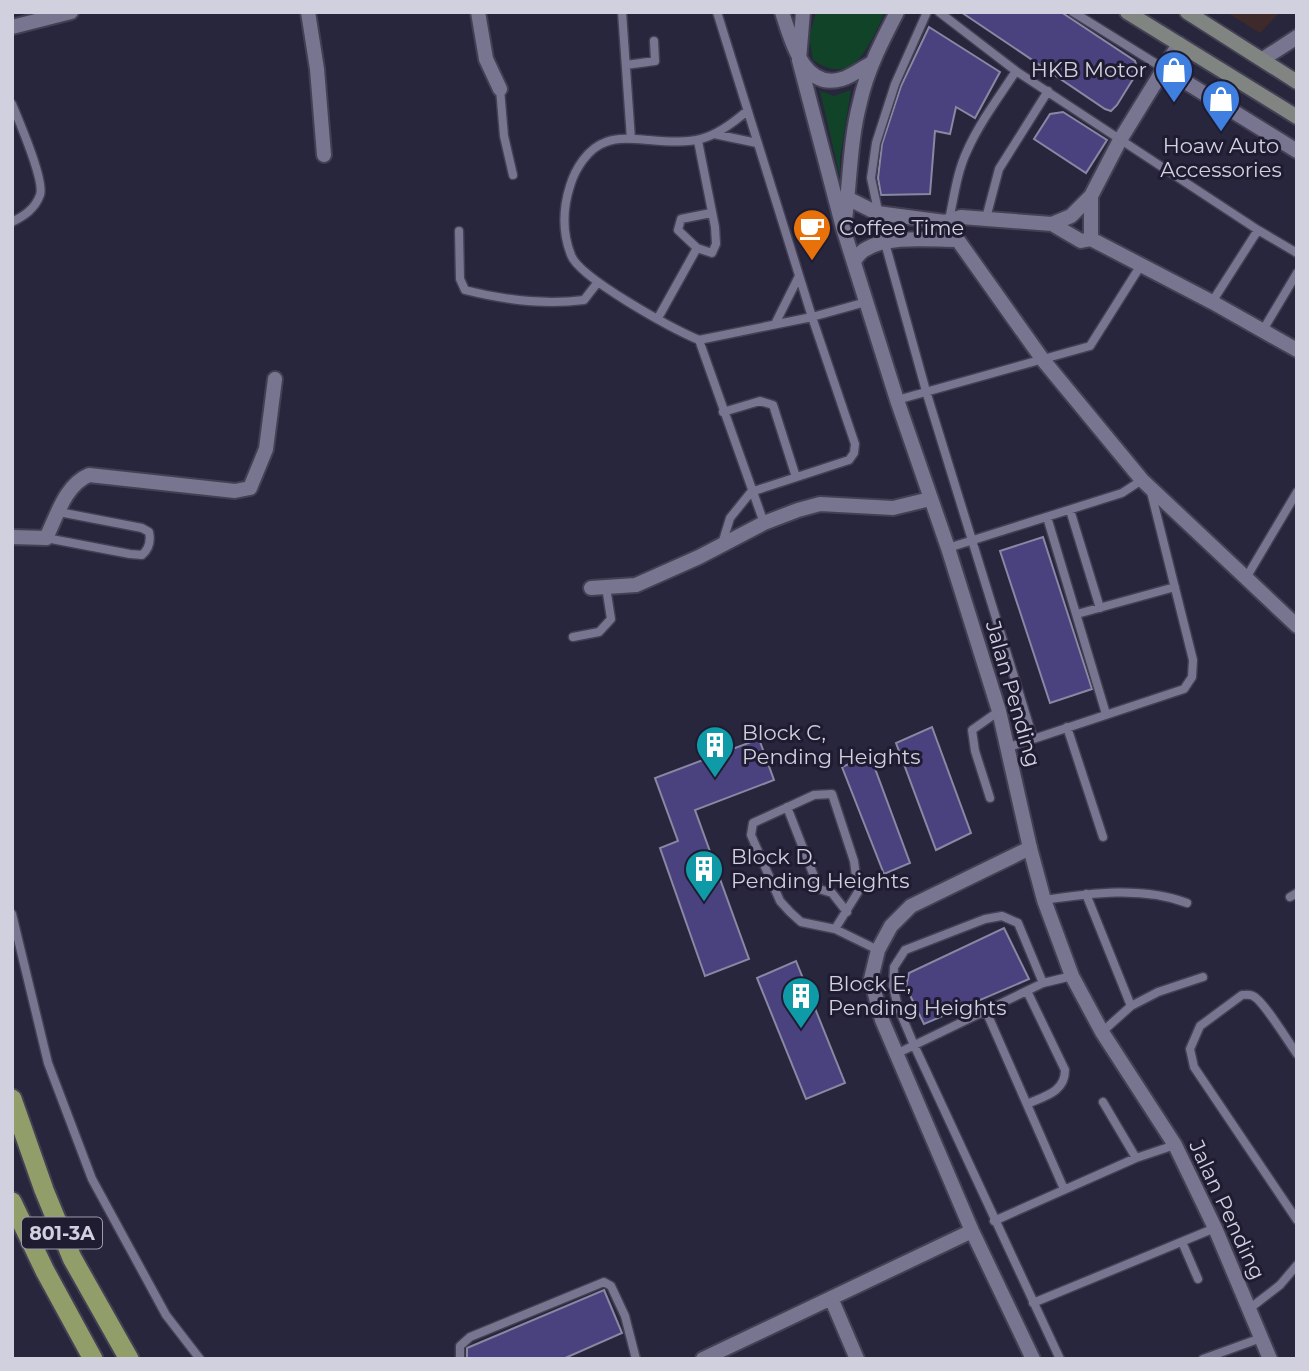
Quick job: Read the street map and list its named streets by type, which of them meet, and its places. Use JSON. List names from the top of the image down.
{
  "streets": {
    "highway": ["801-3A"],
    "street": ["Jalan Pending"]
  },
  "places": {
    "shop": ["HKB Motor", "Hoaw Auto Accessories"],
    "cafe": ["Coffee Time"],
    "building": ["Block C, Pending Heights", "Block D. Pending Heights", "Block E, Pending Heights"]
  }
}
